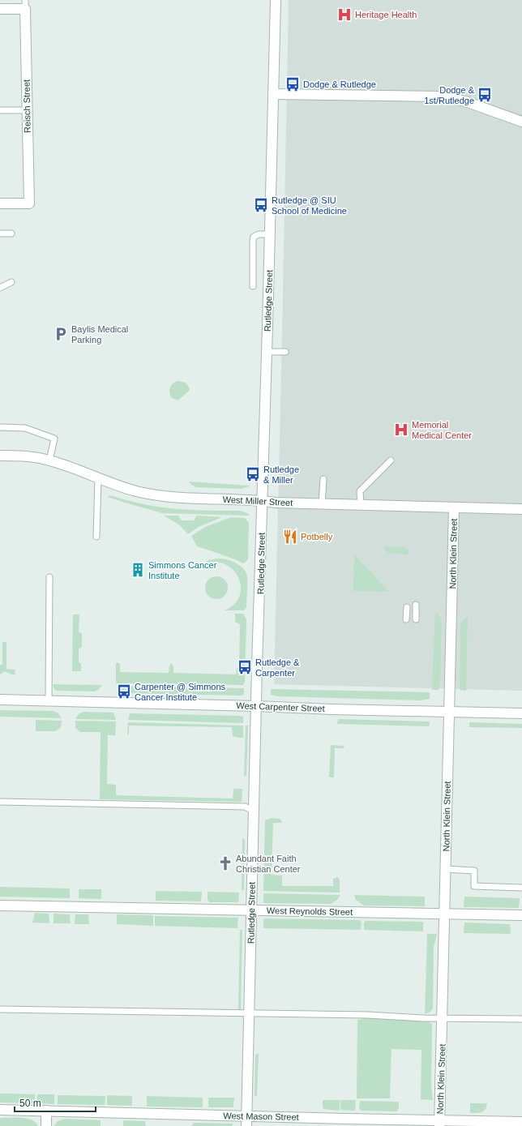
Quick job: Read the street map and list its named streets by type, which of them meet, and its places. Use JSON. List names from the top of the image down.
{
  "streets": {
    "street": [
      "Reisch Street",
      "Rutledge Street",
      "West Miller Street",
      "North Klein Street",
      "West Carpenter Street",
      "West Reynolds Street",
      "West Mason Street"
    ]
  },
  "crossings": [
    ["Rutledge Street", "West Miller Street"],
    ["Rutledge Street", "West Carpenter Street"],
    ["Rutledge Street", "West Reynolds Street"],
    ["Rutledge Street", "West Mason Street"],
    ["West Miller Street", "North Klein Street"],
    ["North Klein Street", "West Carpenter Street"],
    ["North Klein Street", "West Reynolds Street"],
    ["North Klein Street", "West Mason Street"]
  ],
  "places": {
    "hospital": ["Heritage Health", "Memorial Medical Center"],
    "bus stop": [
      "Dodge & Rutledge",
      "Dodge & 1st/Rutledge",
      "Rutledge @ SIU School of Medicine",
      "Rutledge & Miller",
      "Rutledge & Carpenter",
      "Carpenter @ Simmons Cancer Institute"
    ],
    "parking": ["Baylis Medical Parking"],
    "restaurant": ["Potbelly"],
    "building": ["Simmons Cancer Institute"],
    "church": ["Abundant Faith Christian Center"]
  },
  "scale_bar": "50 m"
}
